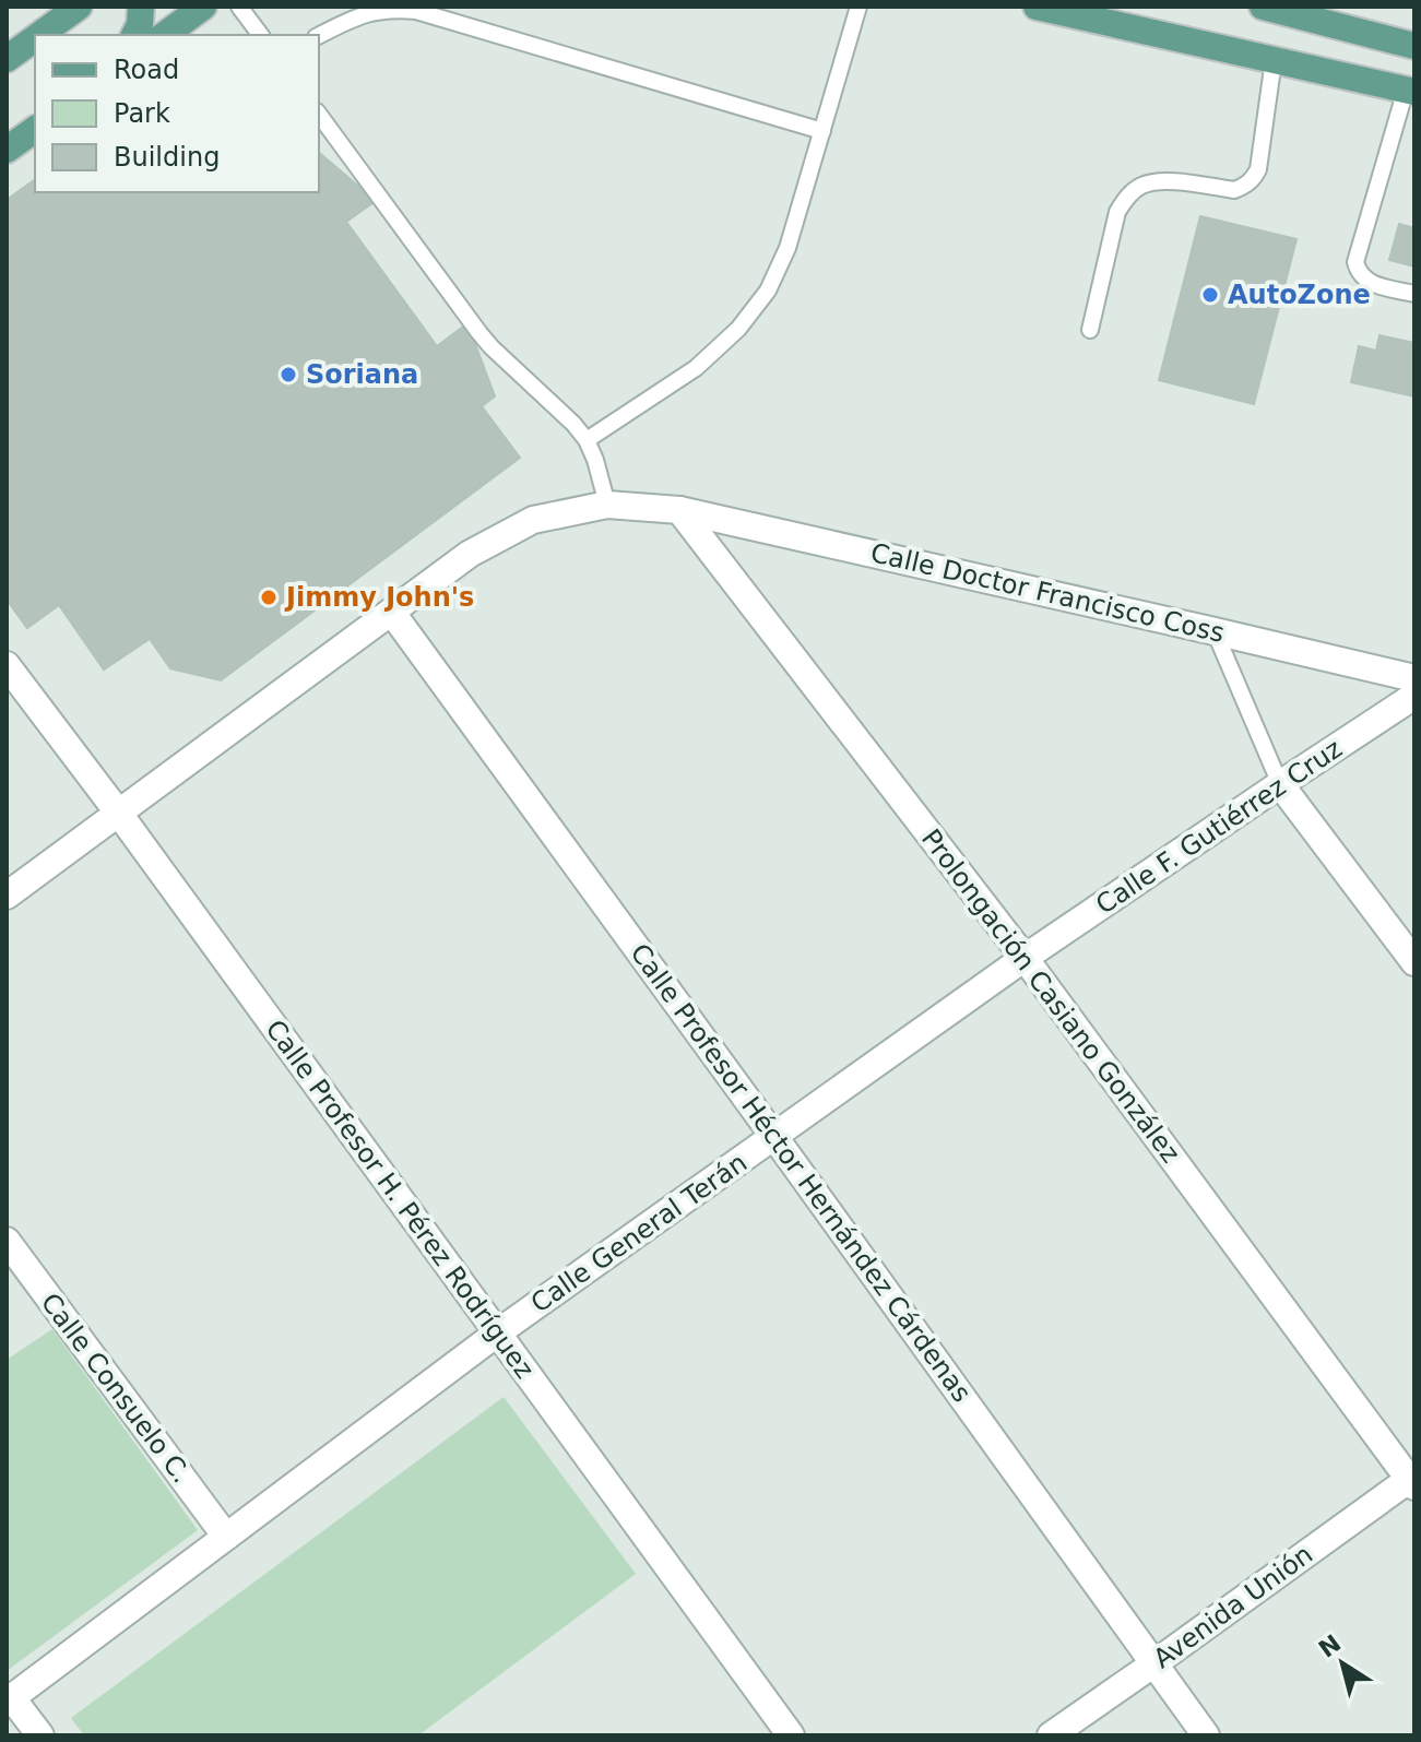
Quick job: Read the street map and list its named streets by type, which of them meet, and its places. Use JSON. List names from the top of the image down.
{
  "streets": {
    "street": [
      "Calle Doctor Francisco Coss",
      "Calle F. Gutiérrez Cruz",
      "Prolongación Casiano González",
      "Calle Profesor Héctor Hernández Cárdenas",
      "Calle Profesor H. Pérez Rodríguez",
      "Calle General Terán",
      "Calle Consuelo C.",
      "Avenida Unión"
    ]
  },
  "crossings": [
    ["Calle Doctor Francisco Coss", "Prolongación Casiano González"],
    ["Calle Doctor Francisco Coss", "Calle Profesor Héctor Hernández Cárdenas"],
    ["Calle Doctor Francisco Coss", "Calle Profesor H. Pérez Rodríguez"],
    ["Calle F. Gutiérrez Cruz", "Prolongación Casiano González"],
    ["Calle F. Gutiérrez Cruz", "Calle General Terán"],
    ["Prolongación Casiano González", "Calle General Terán"],
    ["Prolongación Casiano González", "Avenida Unión"],
    ["Calle Profesor Héctor Hernández Cárdenas", "Calle General Terán"],
    ["Calle Profesor Héctor Hernández Cárdenas", "Avenida Unión"],
    ["Calle Profesor H. Pérez Rodríguez", "Calle General Terán"],
    ["Calle General Terán", "Calle Consuelo C."]
  ],
  "places": ["AutoZone", "Soriana", "Jimmy John's"],
  "legend": ["Road", "Park", "Building"],
  "north": "top left"
}
